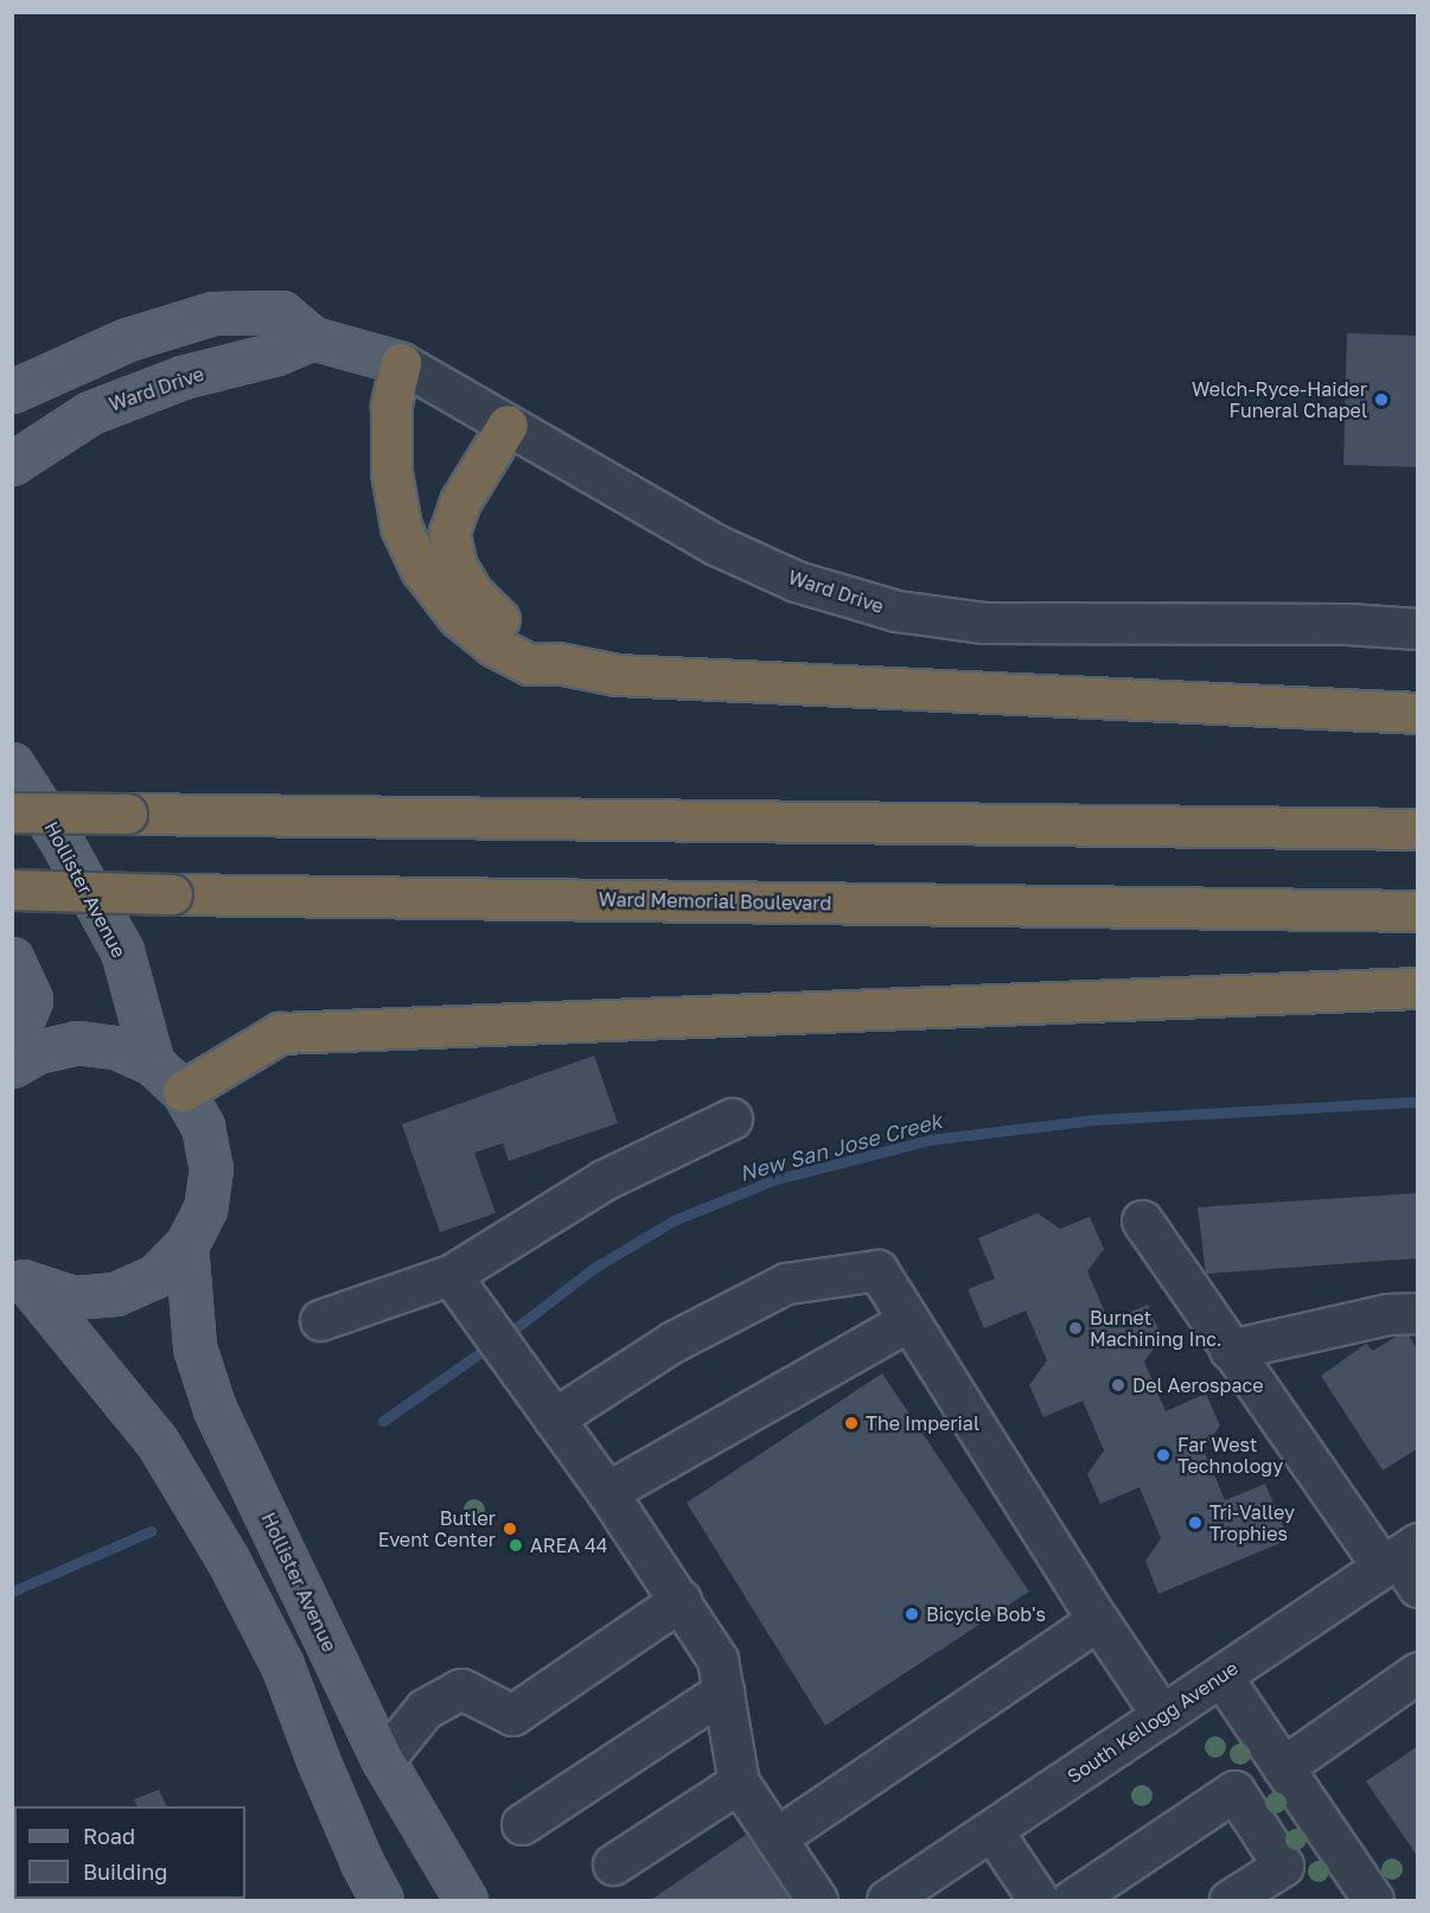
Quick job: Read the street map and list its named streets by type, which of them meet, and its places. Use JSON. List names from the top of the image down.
{
  "streets": {
    "highway": ["Ward Memorial Boulevard"],
    "main road": ["Ward Drive", "Hollister Avenue"],
    "street": ["South Kellogg Avenue"]
  },
  "water": ["New San Jose Creek"],
  "places": [
    "Welch-Ryce-Haider Funeral Chapel",
    "Burnet Machining Inc.",
    "Del Aerospace",
    "The Imperial",
    "Far West Technology",
    "Tri-Valley Trophies",
    "Butler Event Center",
    "AREA 44",
    "Bicycle Bob's"
  ],
  "legend": ["Road", "Building"]
}
